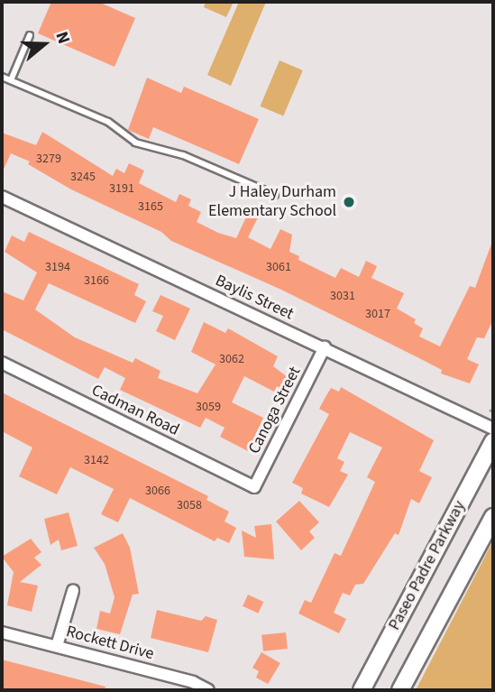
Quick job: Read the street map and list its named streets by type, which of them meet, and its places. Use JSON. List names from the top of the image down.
{
  "streets": {
    "main road": ["Paseo Padre Parkway"],
    "street": [
      "Baylis Street",
      "Cadman Road",
      "Canoga Street",
      "Rockett Drive"
    ]
  },
  "crossings": [
    ["Baylis Street", "Canoga Street"],
    ["Cadman Road", "Canoga Street"]
  ],
  "places": ["J Haley Durham Elementary School"],
  "house_numbers": [
    "3279",
    "3245",
    "3191",
    "3165",
    "3194",
    "3061",
    "3166",
    "3031",
    "3017",
    "3062",
    "3059",
    "3142",
    "3066",
    "3058"
  ],
  "north": "right"
}
